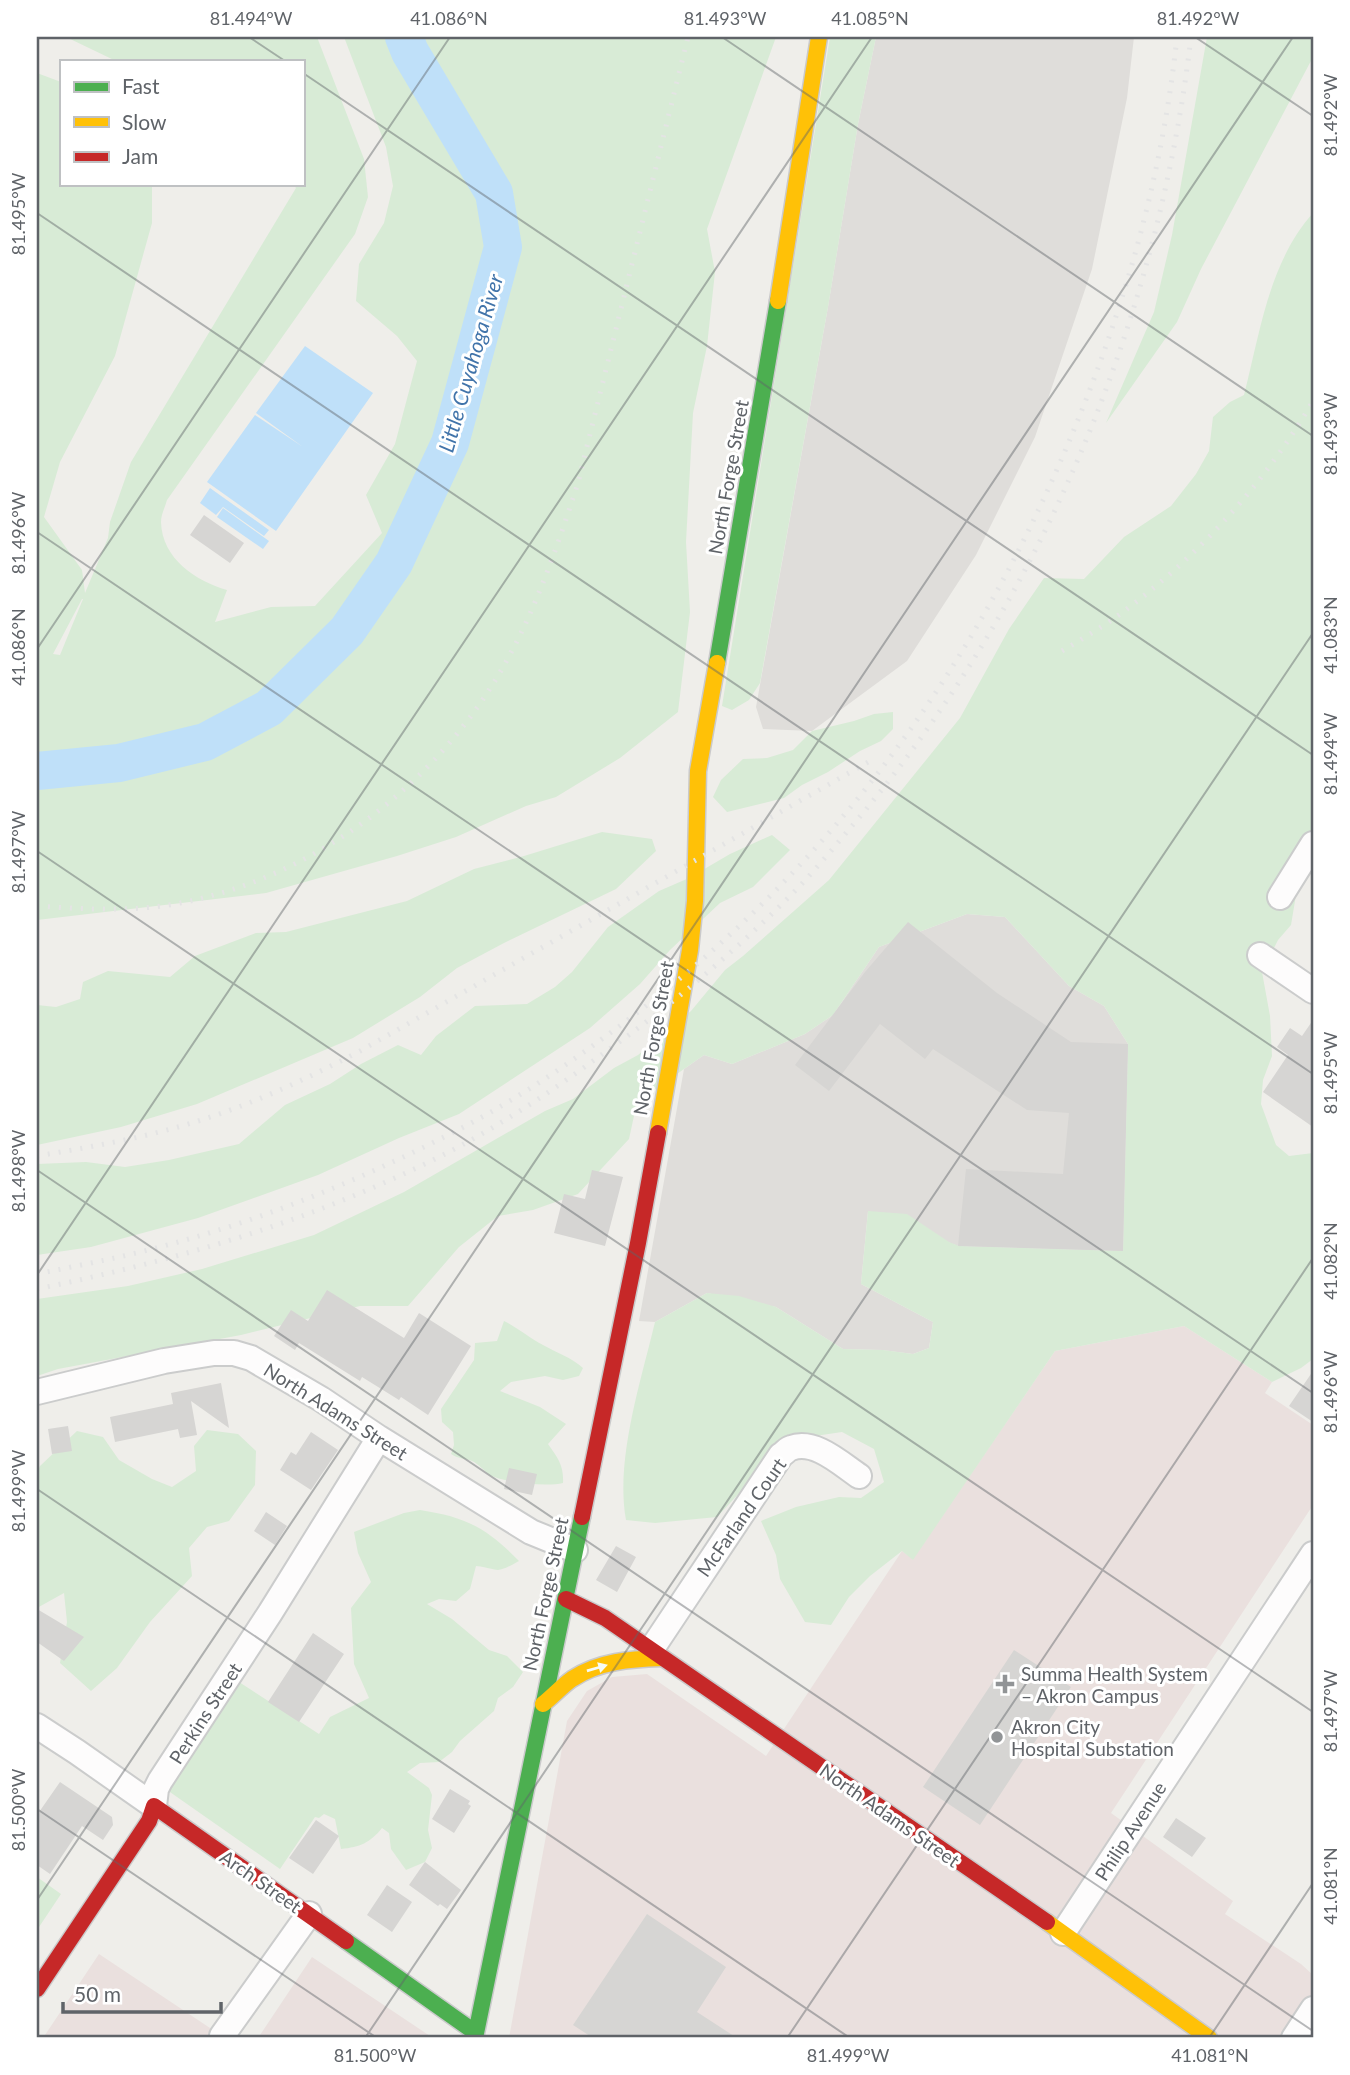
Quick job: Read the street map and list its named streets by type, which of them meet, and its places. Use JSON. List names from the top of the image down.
{
  "streets": {
    "street": [
      "North Forge Street",
      "North Adams Street",
      "McFarland Court",
      "Perkins Street",
      "Philip Avenue",
      "Arch Street"
    ]
  },
  "crossings": [
    ["North Forge Street", "North Adams Street"],
    ["North Forge Street", "Arch Street"],
    ["North Adams Street", "McFarland Court"],
    ["North Adams Street", "Perkins Street"],
    ["North Adams Street", "Philip Avenue"],
    ["Perkins Street", "Arch Street"]
  ],
  "water": ["Little Cuyahoga River"],
  "places": {
    "health": ["Summa Health System – Akron Campus"],
    "other": ["Akron City Hospital Substation"]
  },
  "legend": ["Fast", "Slow", "Jam"],
  "scale_bar": "50 m",
  "coordinates": [
    "81.494°W",
    "41.086°N",
    "81.493°W",
    "41.085°N",
    "81.492°W",
    "81.495°W",
    "81.496°W",
    "41.083°N",
    "81.497°W",
    "81.498°W",
    "41.082°N",
    "81.499°W",
    "81.500°W",
    "41.081°N"
  ]
}
